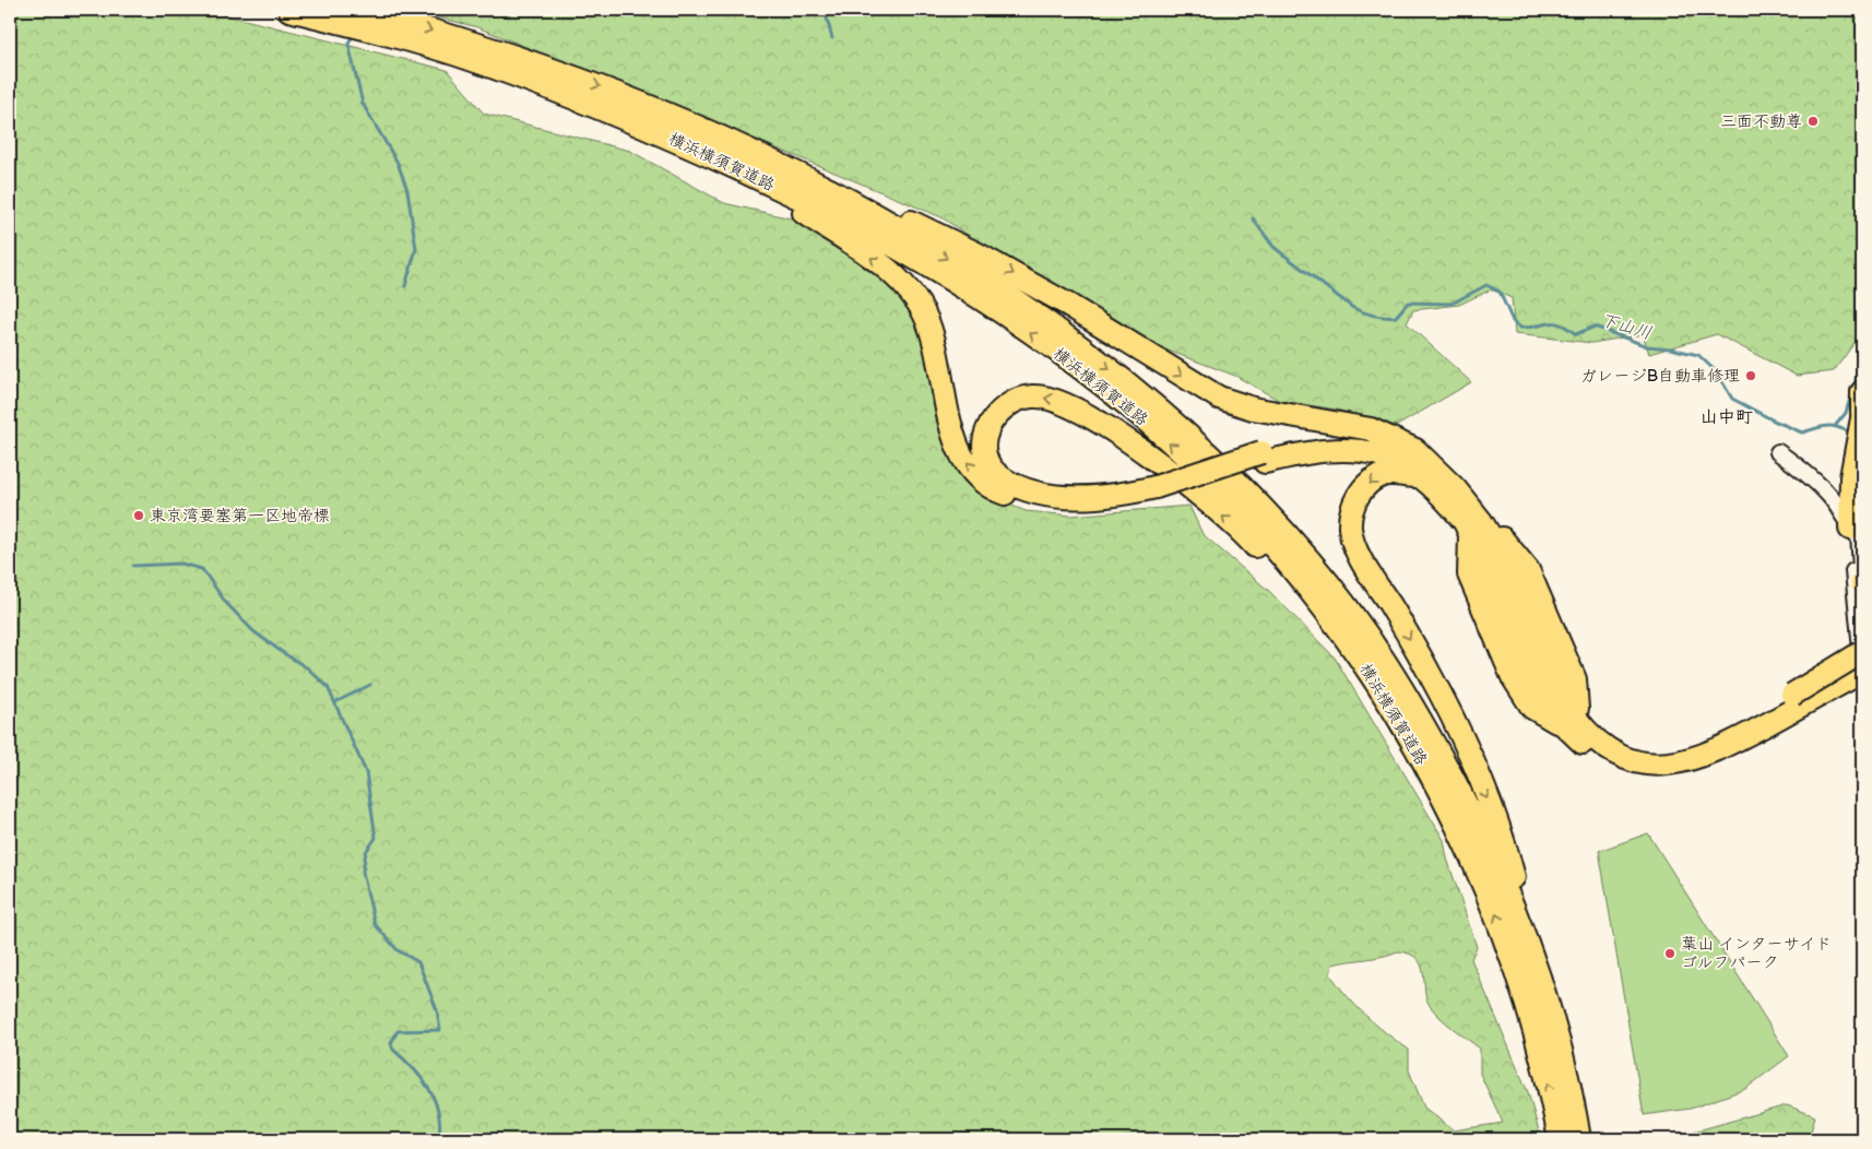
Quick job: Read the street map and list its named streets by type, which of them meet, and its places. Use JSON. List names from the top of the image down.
{
  "streets": {
    "highway": ["横浜横須賀道路"]
  },
  "districts": ["山中町"],
  "water": ["下山川"],
  "places": [
    "三面不動尊",
    "ガレージB自動車修理",
    "東京湾要塞第一区地帝標",
    "葉山 インターサイド ゴルフパーク"
  ]
}
